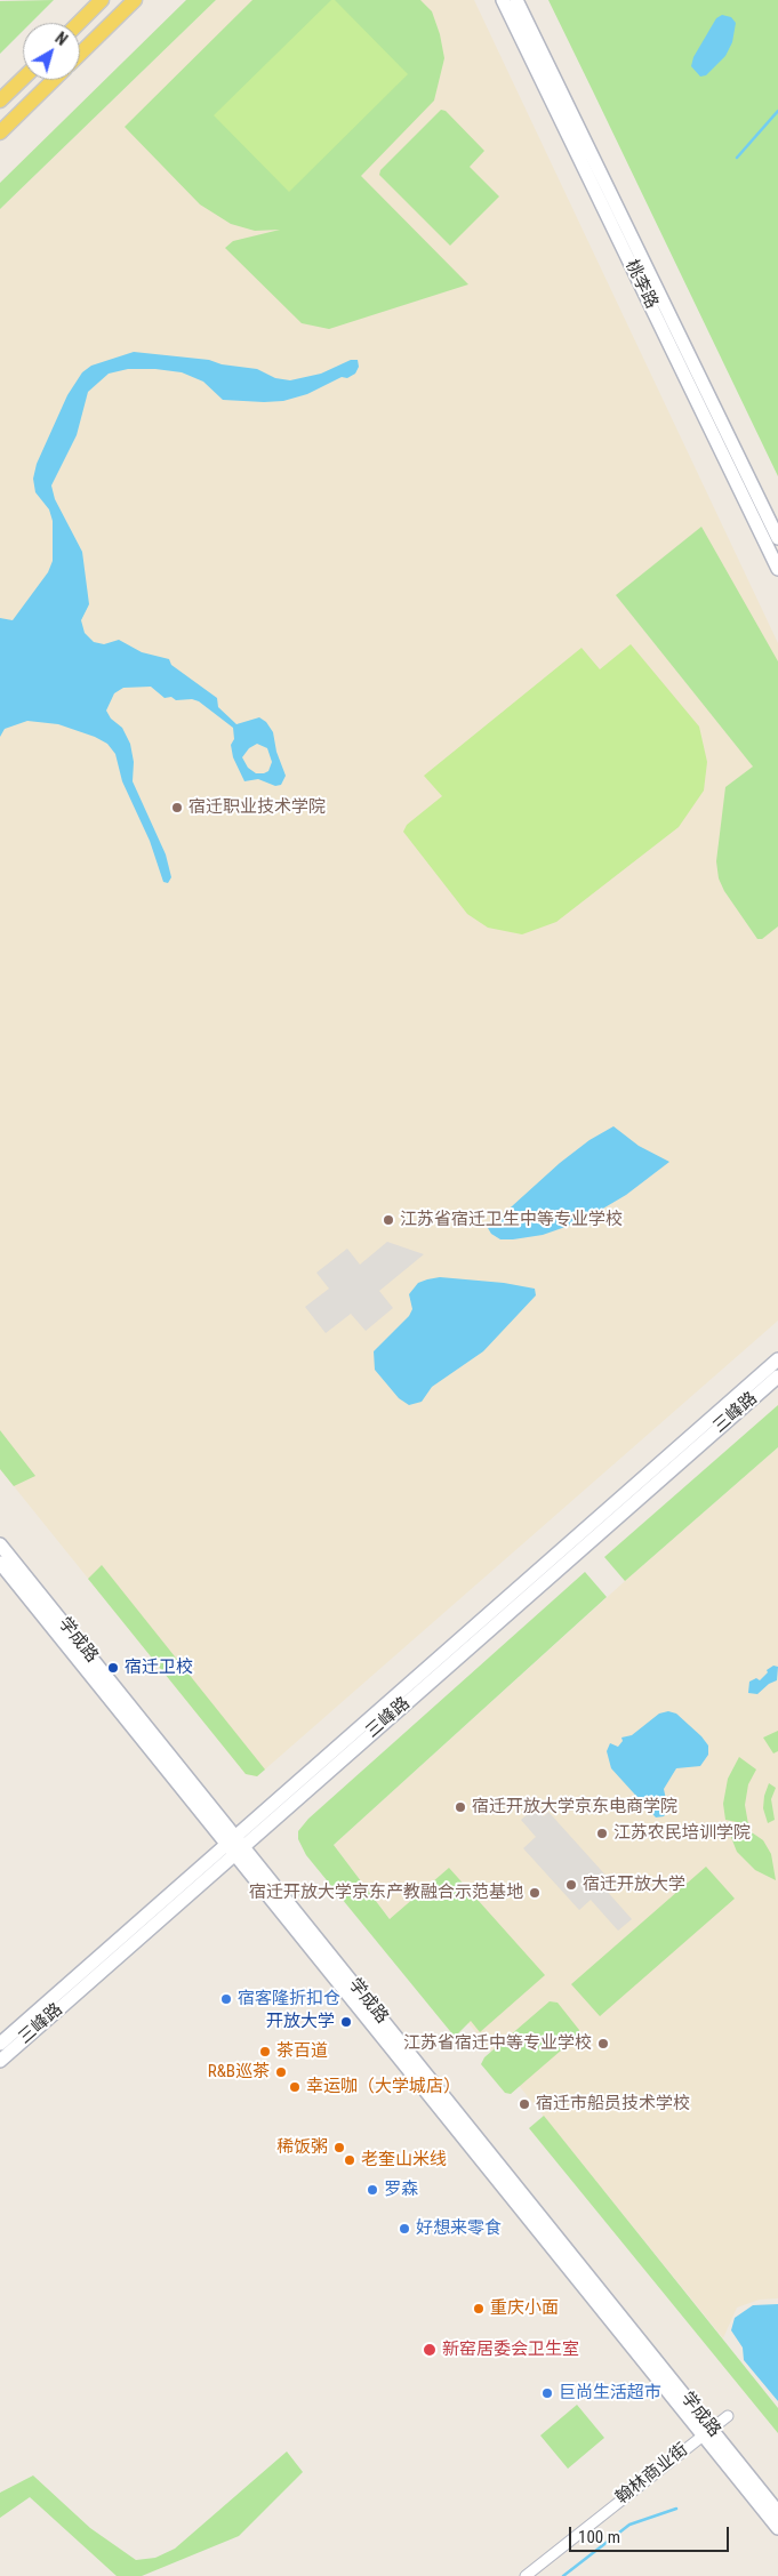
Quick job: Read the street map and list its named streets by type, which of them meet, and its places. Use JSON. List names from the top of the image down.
{
  "streets": {
    "main road": ["桃李路", "三峰路", "学成路"],
    "street": ["翰林商业街"]
  },
  "crossings": [
    ["三峰路", "学成路"],
    ["学成路", "翰林商业街"]
  ],
  "places": [
    "宿迁职业技术学院",
    "江苏省宿迁卫生中等专业学校",
    "宿迁卫校",
    "宿迁开放大学京东电商学院",
    "江苏农民培训学院",
    "宿迁开放大学",
    "宿迁开放大学京东产教融合示范基地",
    "宿客隆折扣仓",
    "开放大学",
    "江苏省宿迁中等专业学校",
    "茶百道",
    "R&B巡茶",
    "幸运咖（大学城店）",
    "宿迁市船员技术学校",
    "稀饭粥",
    "老奎山米线",
    "罗森",
    "好想来零食",
    "重庆小面",
    "新窑居委会卫生室",
    "巨尚生活超市"
  ],
  "scale_bar": "100 m",
  "north": "top right"
}
